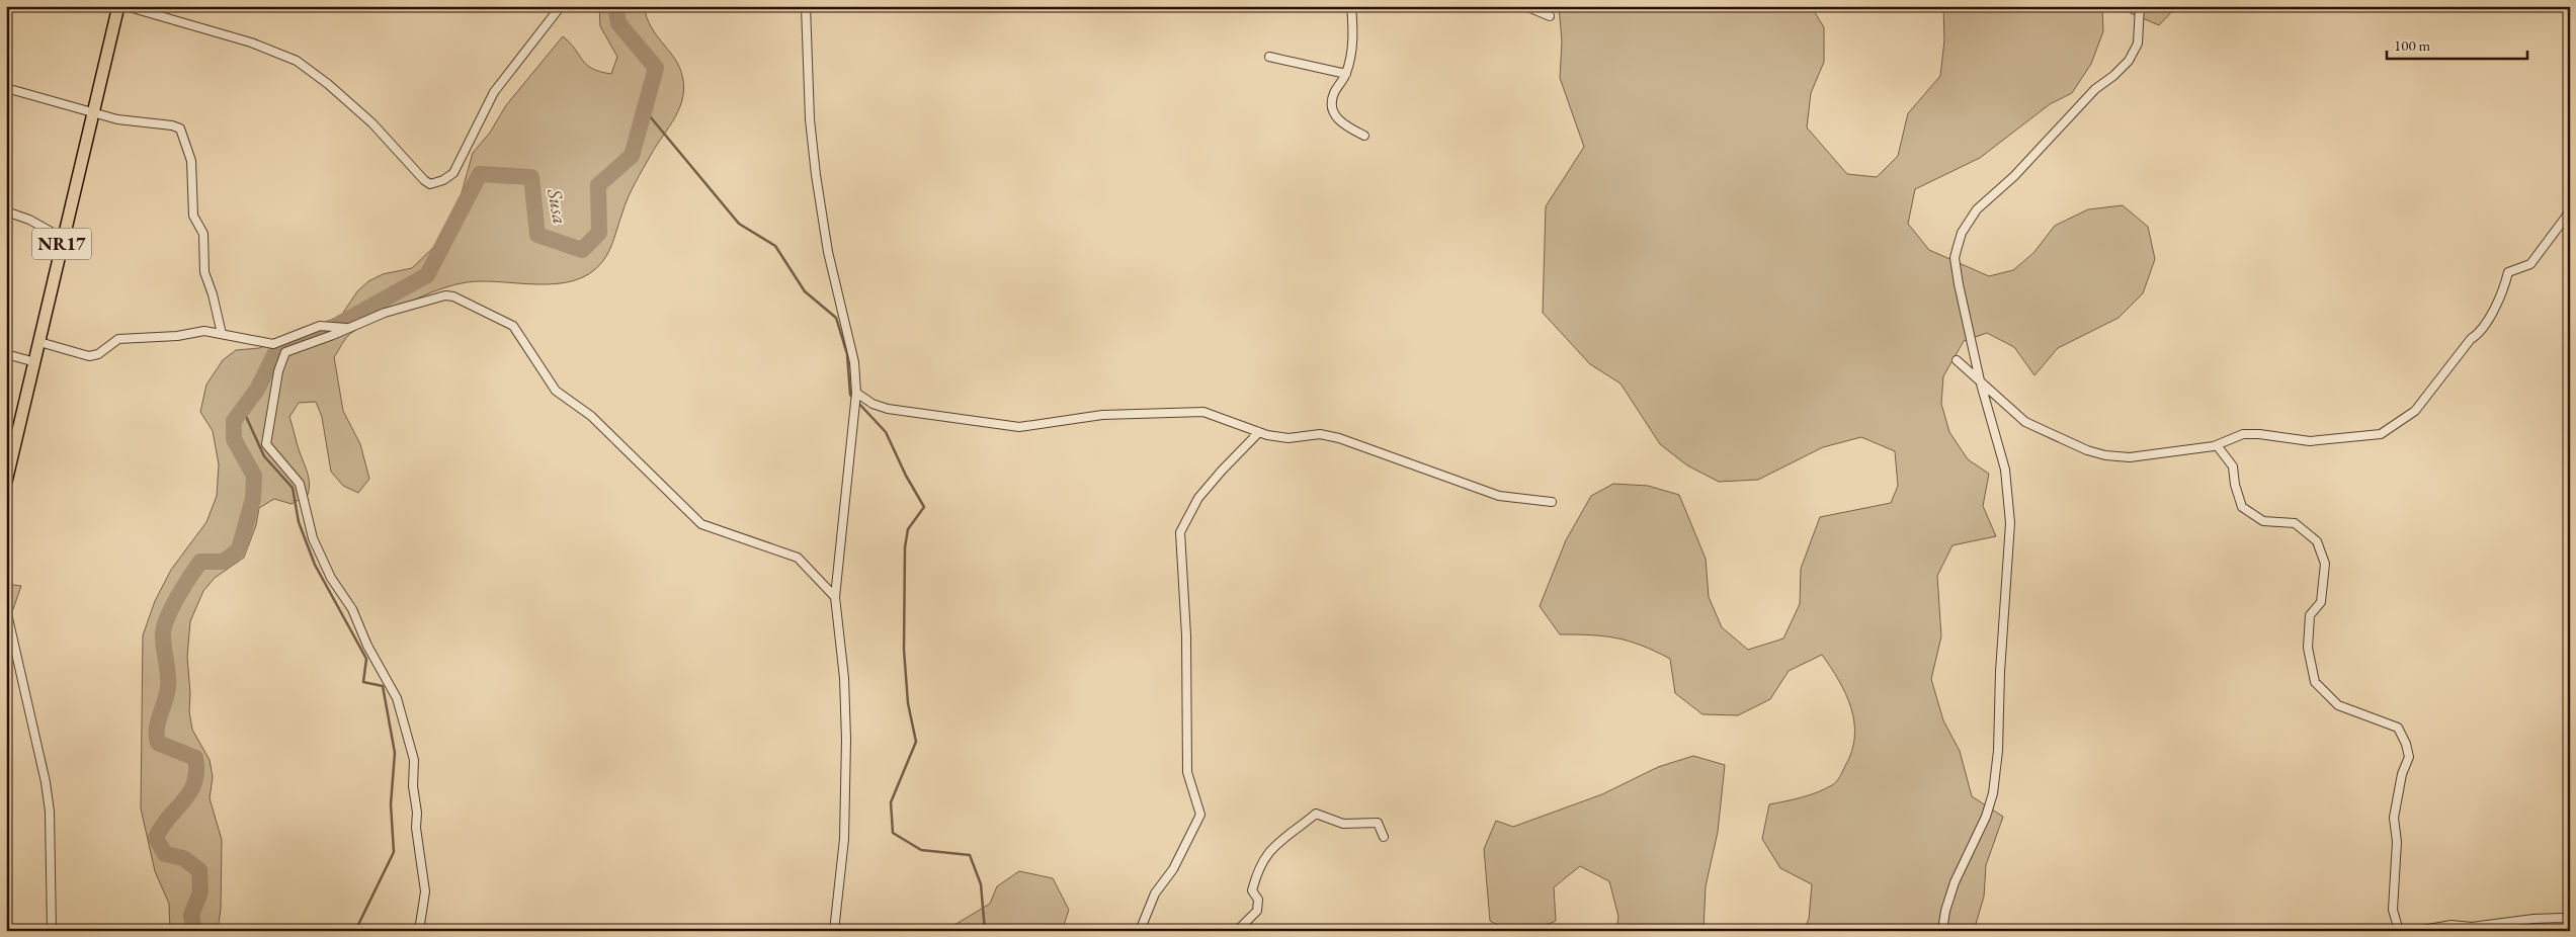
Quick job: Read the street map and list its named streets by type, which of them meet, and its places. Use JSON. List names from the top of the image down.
{
  "streets": {
    "main road": ["NR17"]
  },
  "water": ["Susa"],
  "scale_bar": "100 m"
}
